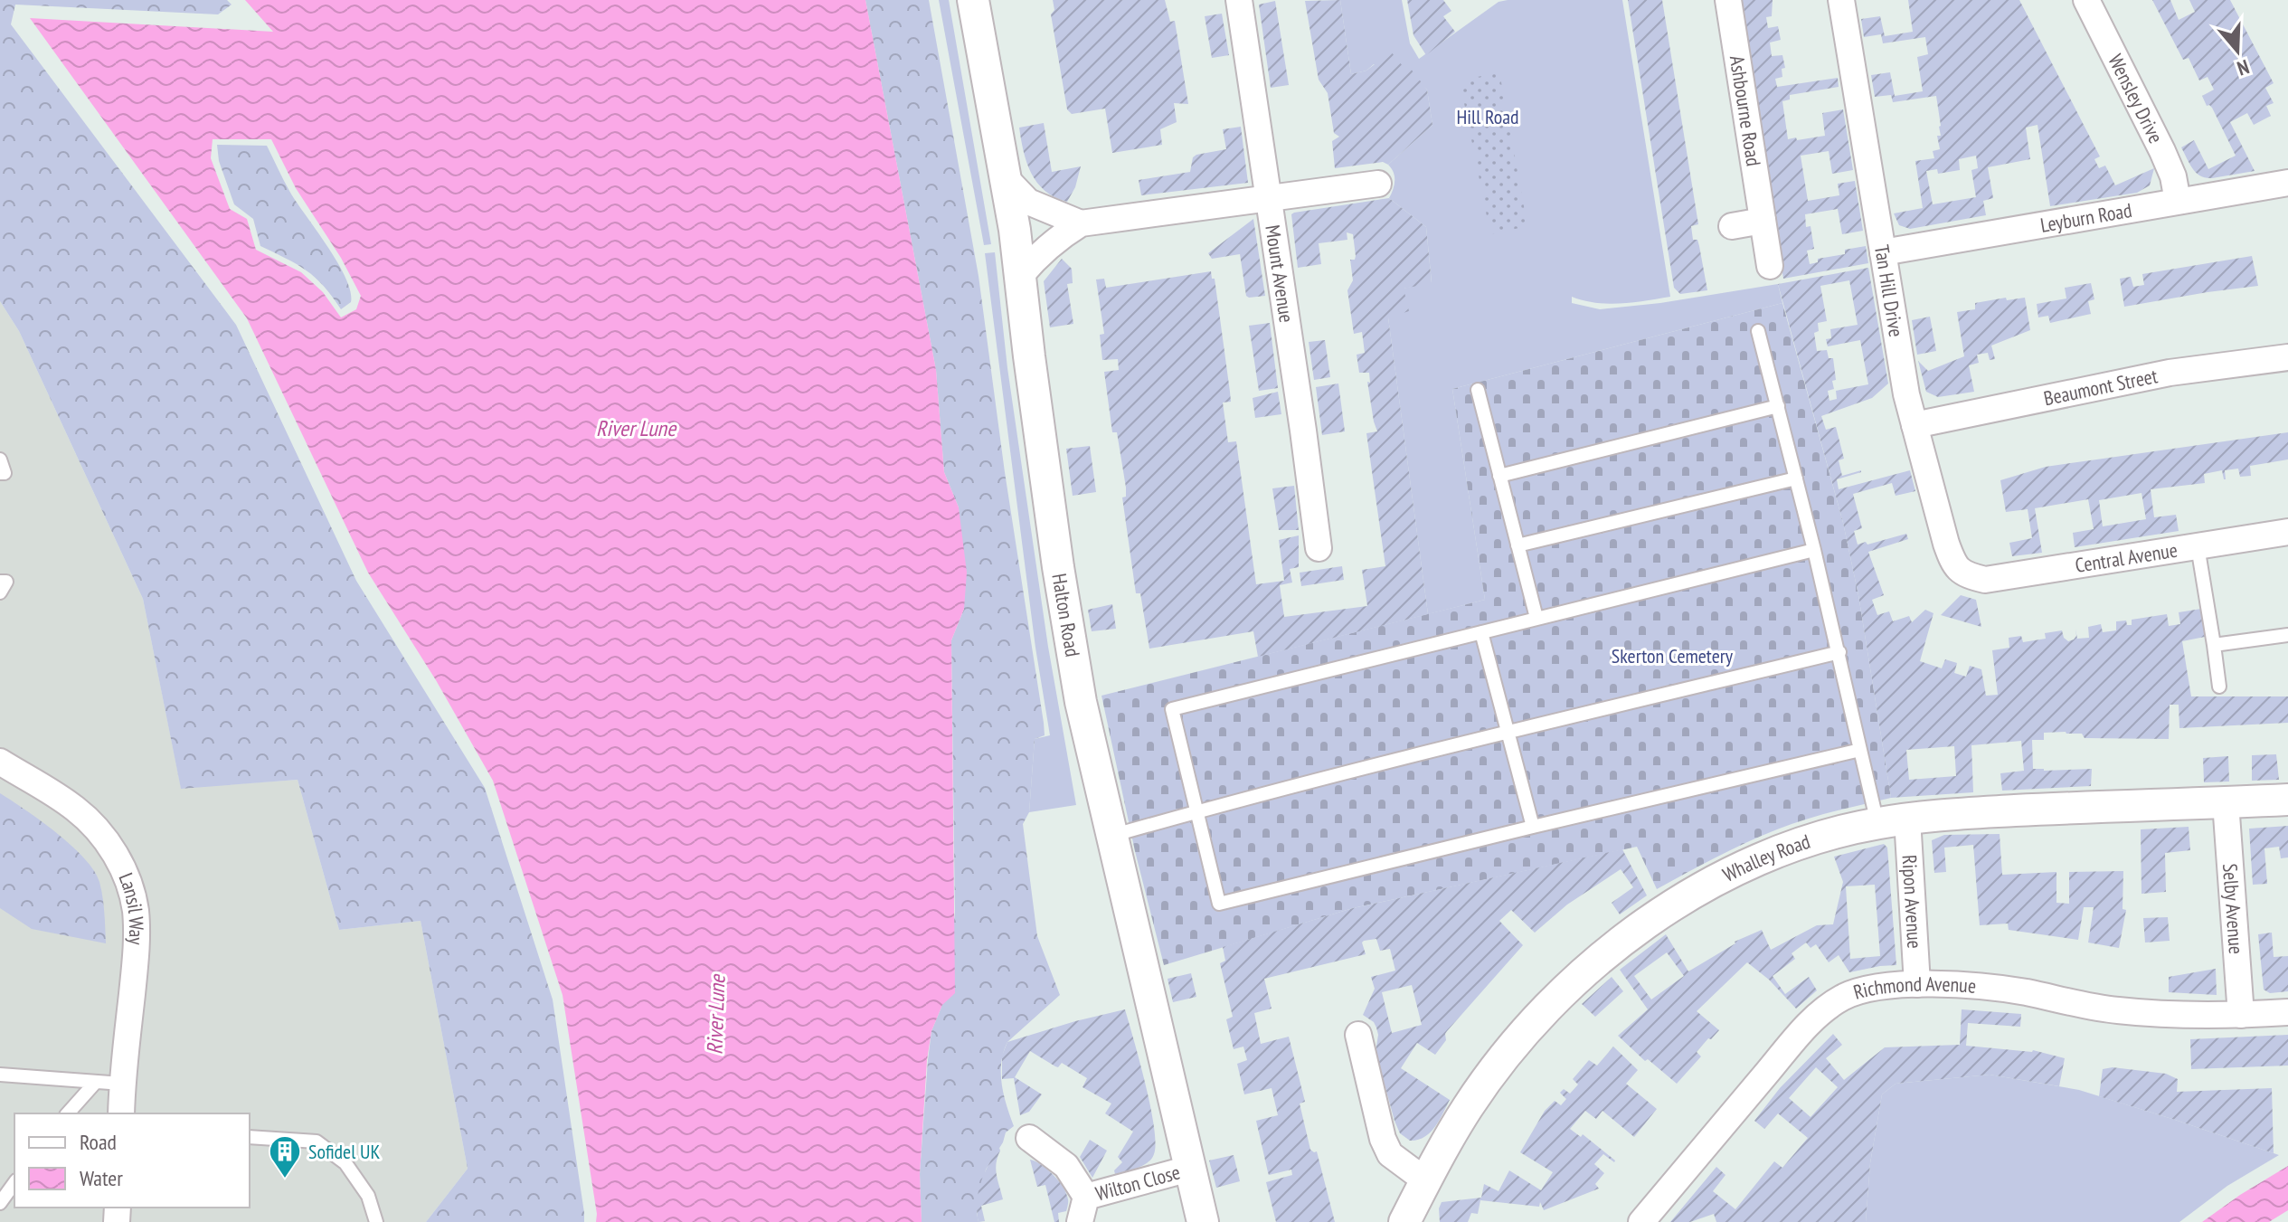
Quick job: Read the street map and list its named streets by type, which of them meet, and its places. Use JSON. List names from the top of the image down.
{
  "streets": {
    "street": [
      "Wensley Drive",
      "Ashbourne Road",
      "Leyburn Road",
      "Mount Avenue",
      "Tan Hill Drive",
      "Beaumont Street",
      "Central Avenue",
      "Halton Road",
      "Whalley Road",
      "Ripon Avenue",
      "Selby Avenue",
      "Lansil Way",
      "Richmond Avenue",
      "Wilton Close"
    ]
  },
  "crossings": [
    ["Wensley Drive", "Leyburn Road"],
    ["Leyburn Road", "Tan Hill Drive"],
    ["Tan Hill Drive", "Beaumont Street"],
    ["Tan Hill Drive", "Central Avenue"],
    ["Halton Road", "Wilton Close"],
    ["Whalley Road", "Ripon Avenue"],
    ["Whalley Road", "Selby Avenue"],
    ["Ripon Avenue", "Richmond Avenue"],
    ["Selby Avenue", "Richmond Avenue"]
  ],
  "water": ["River Lune"],
  "parks": ["Hill Road", "Skerton Cemetery"],
  "places": {
    "building": ["Sofidel UK"]
  },
  "legend": ["Road", "Water"],
  "north": "bottom"
}
